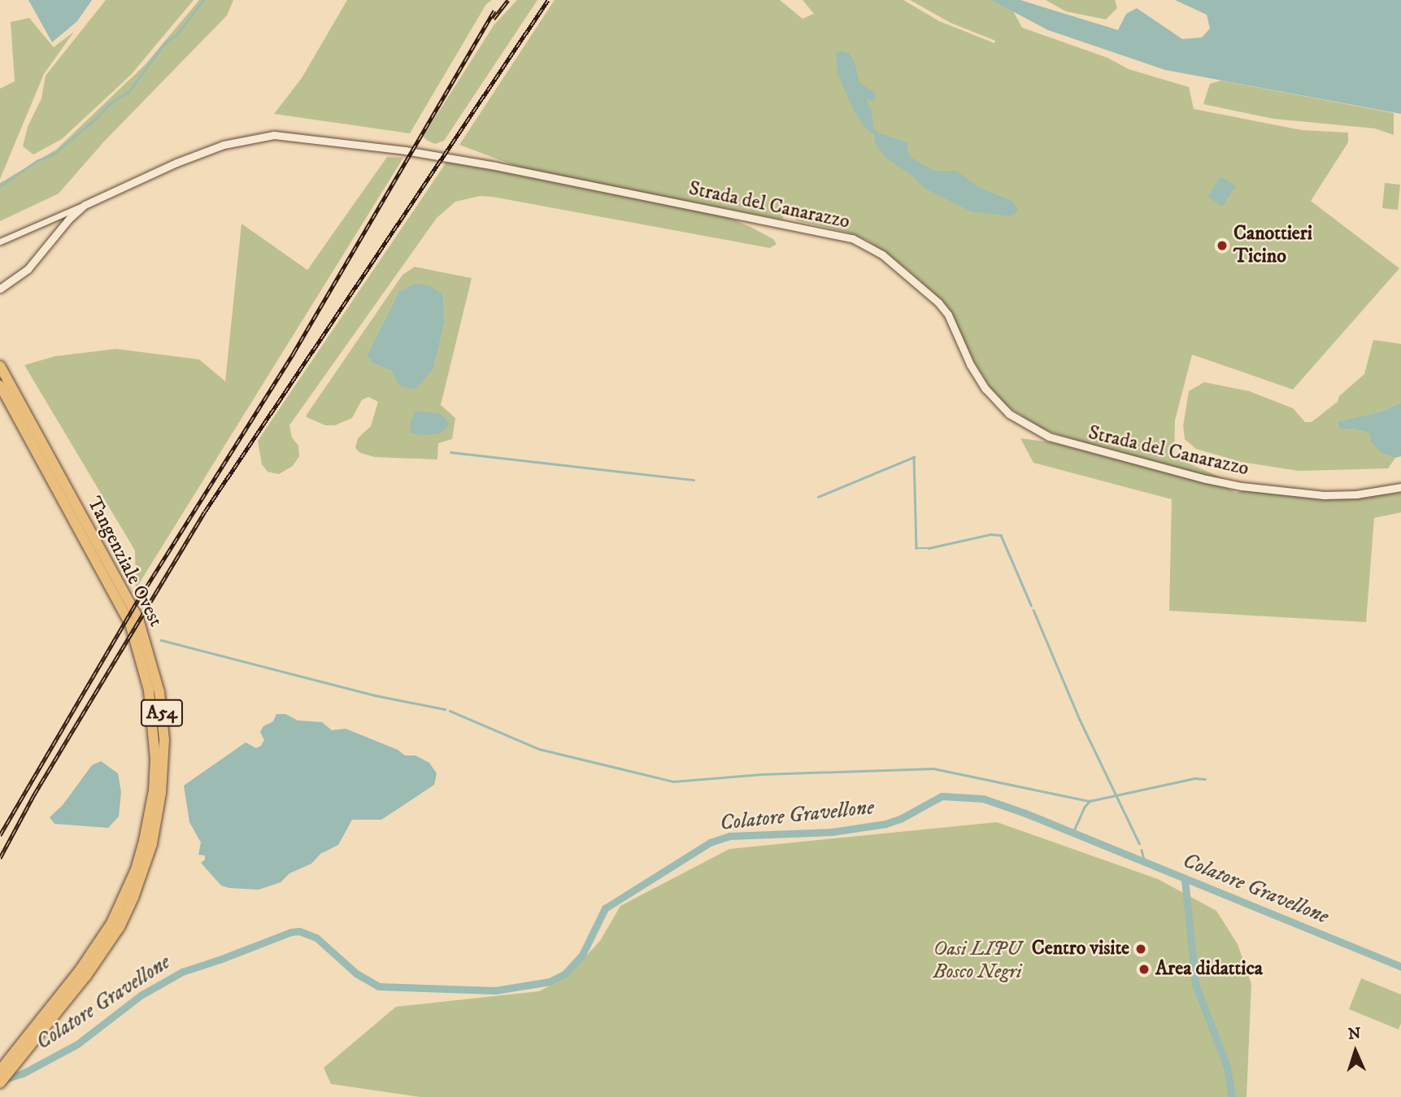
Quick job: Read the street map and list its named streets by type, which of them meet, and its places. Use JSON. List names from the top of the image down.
{
  "streets": {
    "highway": ["Tangenziale Ovest", "A54"],
    "street": ["Strada del Canarazzo"]
  },
  "water": ["Colatore Gravellone"],
  "parks": ["Oasi LIPU Bosco Negri"],
  "places": ["Canottieri Ticino", "Centro visite", "Area didattica"],
  "north": "top"
}
